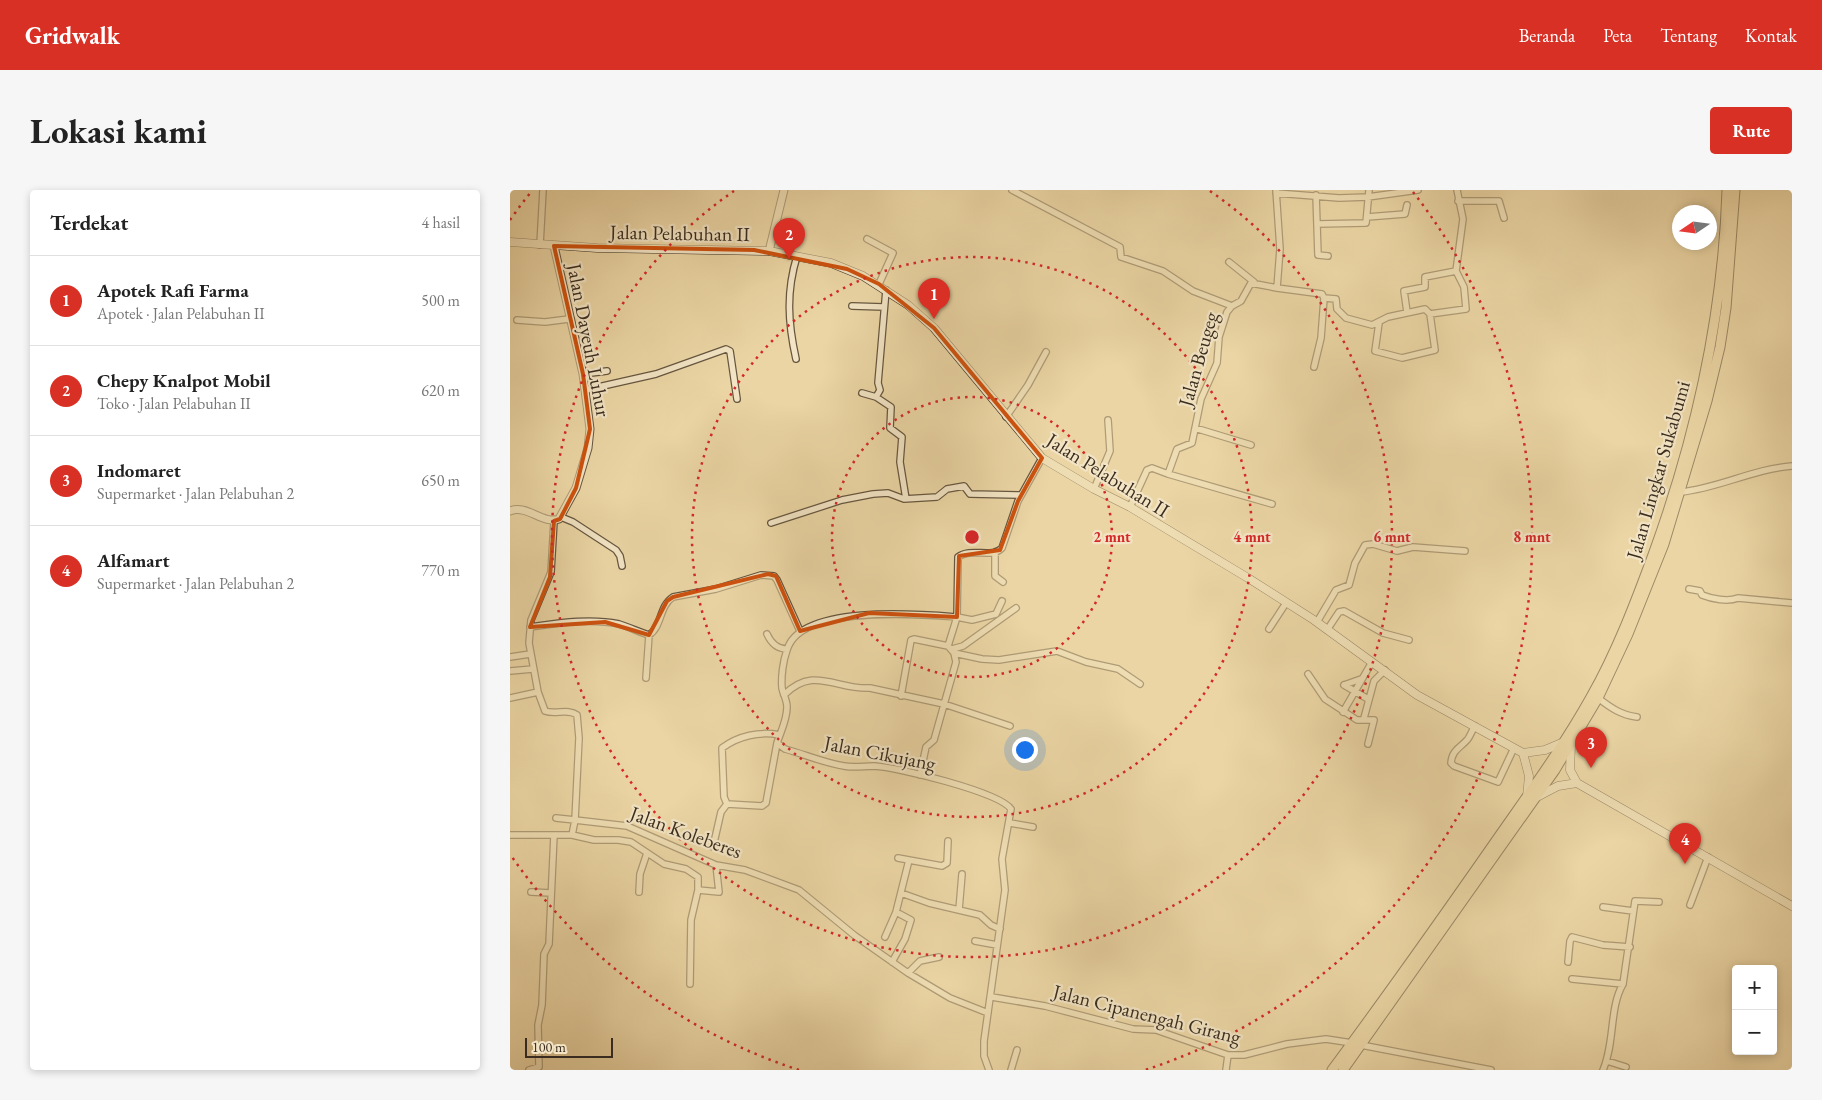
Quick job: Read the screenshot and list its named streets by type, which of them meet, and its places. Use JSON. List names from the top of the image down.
{
  "streets": {
    "main road": ["Jalan Pelabuhan II", "Jalan Lingkar Sukabumi"],
    "street": [
      "Jalan Dayeuh Luhur",
      "Jalan Beugeg",
      "Jalan Cikujang",
      "Jalan Koleberes",
      "Jalan Cipanengah Girang"
    ]
  },
  "crossings": [
    ["Jalan Pelabuhan II", "Jalan Dayeuh Luhur"],
    ["Jalan Cikujang", "Jalan Koleberes"],
    ["Jalan Cikujang", "Jalan Cipanengah Girang"]
  ],
  "scale_bar": "100 m",
  "north": "left",
  "page": {
    "header": "Gridwalk",
    "nav": [
      "Beranda",
      "Peta",
      "Tentang",
      "Kontak"
    ],
    "buttons": "Rute",
    "title": "Lokasi kami",
    "heading": ["Terdekat", "4 hasil"],
    "pins": [
      "2",
      "1",
      "3",
      "4"
    ],
    "list": [
      {
        "mark": "1",
        "name": "Apotek Rafi Farma",
        "note": "Apotek · Jalan Pelabuhan II",
        "value": "500 m"
      },
      {
        "mark": "2",
        "name": "Chepy Knalpot Mobil",
        "note": "Toko · Jalan Pelabuhan II",
        "value": "620 m"
      },
      {
        "mark": "3",
        "name": "Indomaret",
        "note": "Supermarket · Jalan Pelabuhan 2",
        "value": "650 m"
      },
      {
        "mark": "4",
        "name": "Alfamart",
        "note": "Supermarket · Jalan Pelabuhan 2",
        "value": "770 m"
      }
    ],
    "map_buttons": ["+", "−"],
    "scale": "100 m"
  },
  "rings": [
    "2 mnt",
    "4 mnt",
    "6 mnt",
    "8 mnt"
  ]
}
